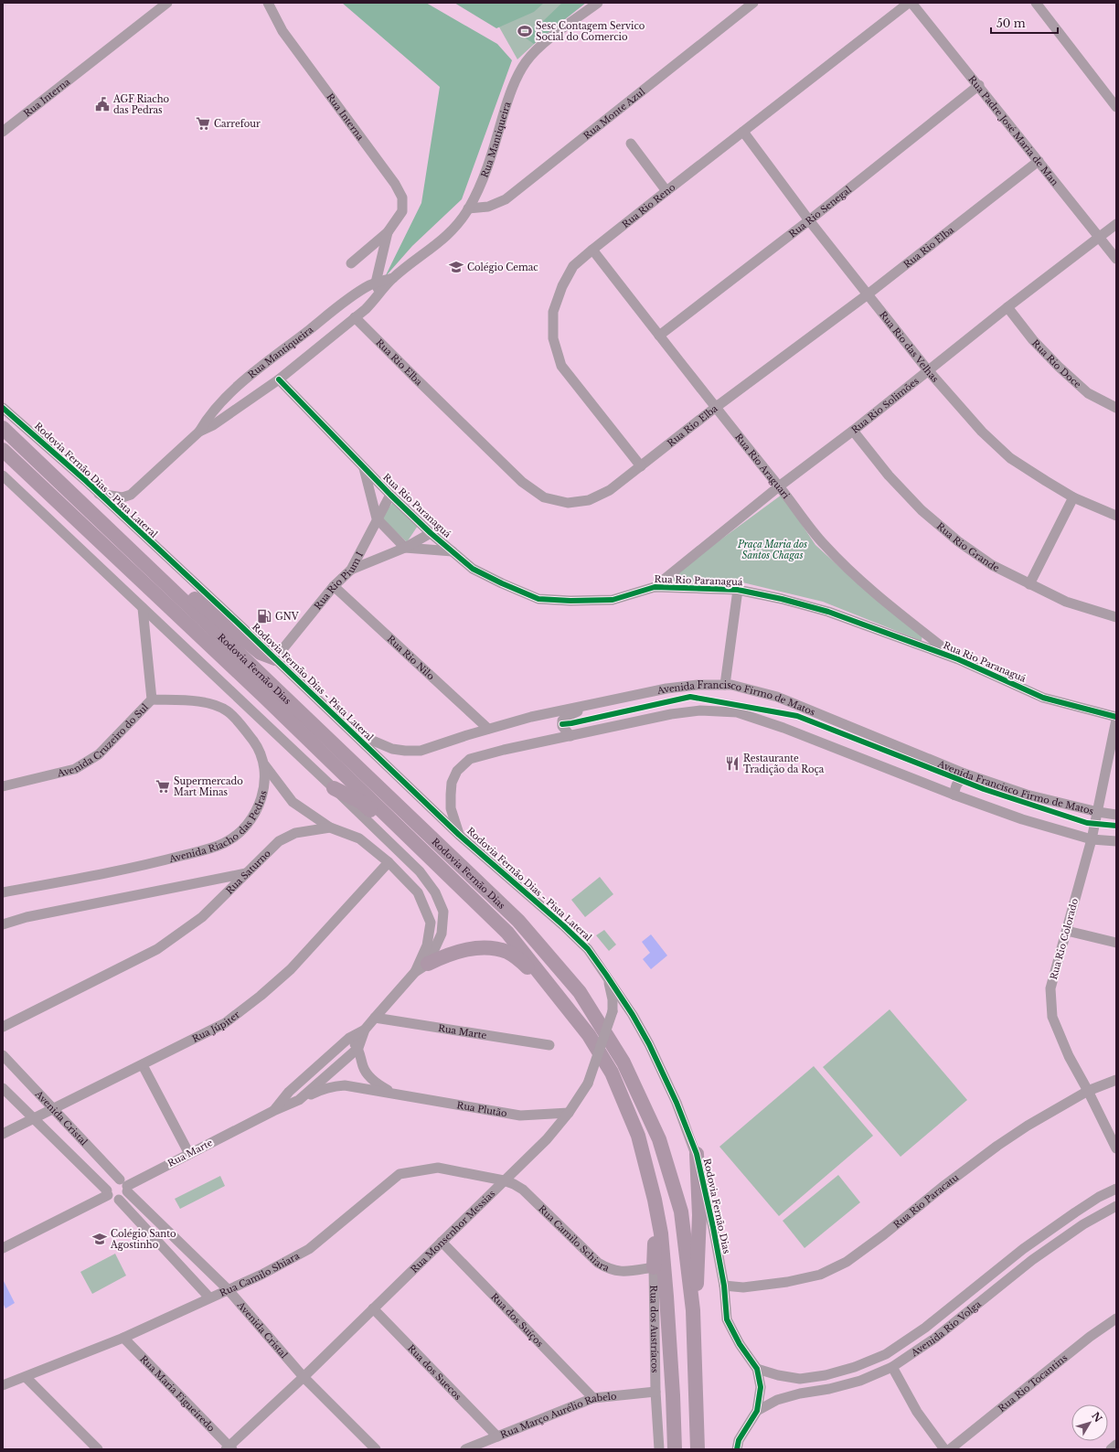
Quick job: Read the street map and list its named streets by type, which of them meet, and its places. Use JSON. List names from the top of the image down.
{
  "streets": {
    "highway": ["Rodovia Fernão Dias"],
    "street": [
      "Rua Interna",
      "Rua Monte Azul",
      "Rua Padre José Maria de Man",
      "Rua Mantiqueira",
      "Rua Rio Reno",
      "Rua Rio Senegal",
      "Rua Rio Elba",
      "Rua Rio das Velhas",
      "Rua Rio Doce",
      "Rua Rio Solimões",
      "Rua Rio Araguari",
      "Rodovia Fernão Dias - Pista Lateral",
      "Rua Rio Paranaguá",
      "Rua Rio Grande",
      "Rua Rio Pium I",
      "Rua Rio Nilo",
      "Avenida Francisco Firmo de Matos",
      "Avenida Cruzeiro do Sul",
      "Avenida Riacho das Pedras",
      "Rua Saturno",
      "Rua Rio Colorado",
      "Rua Júpiter",
      "Rua Marte",
      "Rua Plutão",
      "Avenida Cristal",
      "Rua Rio Paracatu",
      "Rua Monsenhor Messias",
      "Rua Camilo Schiara",
      "Rua Camilo Shiara",
      "Rua dos Suíços",
      "Avenida Rio Volga",
      "Rua dos Austríacos",
      "Rua dos Suecos",
      "Rua Rio Tocantins",
      "Rua Maria Figueiredo",
      "Rua Março Aurélio Rabelo"
    ]
  },
  "crossings": [
    ["Rua Interna", "Rua Mantiqueira"],
    ["Rua Monte Azul", "Rua Mantiqueira"],
    ["Rua Padre José Maria de Man", "Rua Rio Senegal"],
    ["Rua Padre José Maria de Man", "Rua Rio Elba"],
    ["Rua Padre José Maria de Man", "Rua Rio Solimões"],
    ["Rua Mantiqueira", "Rua Rio Elba"],
    ["Rua Mantiqueira", "Rodovia Fernão Dias - Pista Lateral"],
    ["Rua Mantiqueira", "Rua Rio Paranaguá"],
    ["Rua Rio Reno", "Rua Rio Elba"],
    ["Rua Rio Reno", "Rua Rio das Velhas"],
    ["Rua Rio Reno", "Rua Rio Araguari"],
    ["Rua Rio Senegal", "Rua Rio das Velhas"],
    ["Rua Rio Senegal", "Rua Rio Araguari"],
    ["Rua Rio Elba", "Rua Rio das Velhas"],
    ["Rua Rio Elba", "Rua Rio Araguari"],
    ["Rua Rio das Velhas", "Rua Rio Solimões"],
    ["Rua Rio Doce", "Rua Rio Solimões"],
    ["Rua Rio Solimões", "Rua Rio Araguari"],
    ["Rua Rio Solimões", "Rua Rio Paranaguá"],
    ["Rua Rio Solimões", "Rua Rio Grande"],
    ["Rua Rio Araguari", "Rua Rio Paranaguá"],
    ["Rodovia Fernão Dias - Pista Lateral", "Rua Rio Pium I"],
    ["Rodovia Fernão Dias - Pista Lateral", "Rodovia Fernão Dias"],
    ["Rodovia Fernão Dias - Pista Lateral", "Avenida Francisco Firmo de Matos"],
    ["Rodovia Fernão Dias - Pista Lateral", "Rua Monsenhor Messias"],
    ["Rua Rio Paranaguá", "Rua Rio Pium I"],
    ["Rua Rio Paranaguá", "Rua Rio Colorado"],
    ["Rua Rio Pium I", "Rua Rio Nilo"],
    ["Rua Rio Nilo", "Avenida Francisco Firmo de Matos"],
    ["Rodovia Fernão Dias", "Rua Rio Paracatu"],
    ["Rodovia Fernão Dias", "Rua Monsenhor Messias"],
    ["Rodovia Fernão Dias", "Avenida Rio Volga"],
    ["Avenida Francisco Firmo de Matos", "Rua Rio Colorado"],
    ["Avenida Cruzeiro do Sul", "Avenida Riacho das Pedras"],
    ["Rua Saturno", "Rua Júpiter"],
    ["Rua Saturno", "Rua Marte"],
    ["Rua Rio Colorado", "Rua Rio Paracatu"],
    ["Rua Júpiter", "Avenida Cristal"],
    ["Rua Marte", "Rua Plutão"],
    ["Rua Marte", "Avenida Cristal"],
    ["Rua Plutão", "Rua Monsenhor Messias"],
    ["Avenida Cristal", "Rua Monsenhor Messias"],
    ["Avenida Cristal", "Rua Camilo Shiara"],
    ["Rua Monsenhor Messias", "Rua Camilo Schiara"],
    ["Rua Monsenhor Messias", "Rua Camilo Shiara"],
    ["Rua Monsenhor Messias", "Rua dos Suíços"],
    ["Rua Monsenhor Messias", "Rua dos Suecos"],
    ["Rua Monsenhor Messias", "Rua Maria Figueiredo"],
    ["Rua Camilo Schiara", "Rua Camilo Shiara"],
    ["Rua Camilo Schiara", "Rua dos Austríacos"],
    ["Rua Camilo Shiara", "Rua Maria Figueiredo"],
    ["Rua dos Suíços", "Rua Março Aurélio Rabelo"],
    ["Rua dos Austríacos", "Rua Março Aurélio Rabelo"],
    ["Rua dos Suecos", "Rua Março Aurélio Rabelo"]
  ],
  "parks": ["Praça Maria dos Santos Chagas"],
  "places": {
    "sports": ["Sesc Contagem Servico Social do Comercio"],
    "public building": ["AGF Riacho das Pedras"],
    "supermarket": ["Carrefour", "Supermercado Mart Minas"],
    "school or university": ["Colégio Cemac", "Colégio Santo Agostinho"],
    "fuel station": ["GNV"],
    "restaurant": ["Restaurante Tradição da Roça"]
  },
  "scale_bar": "50 m",
  "north": "top right"
}
